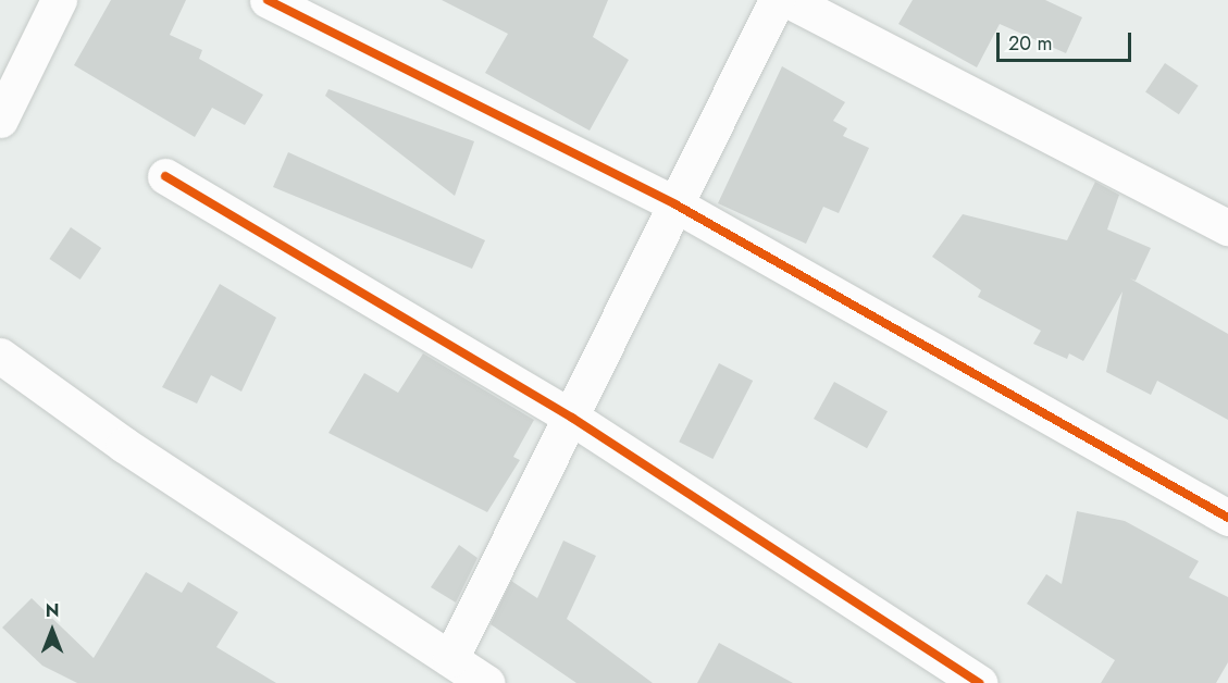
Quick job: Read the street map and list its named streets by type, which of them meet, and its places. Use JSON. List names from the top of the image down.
{
  "scale_bar": "20 m",
  "north": "top"
}
